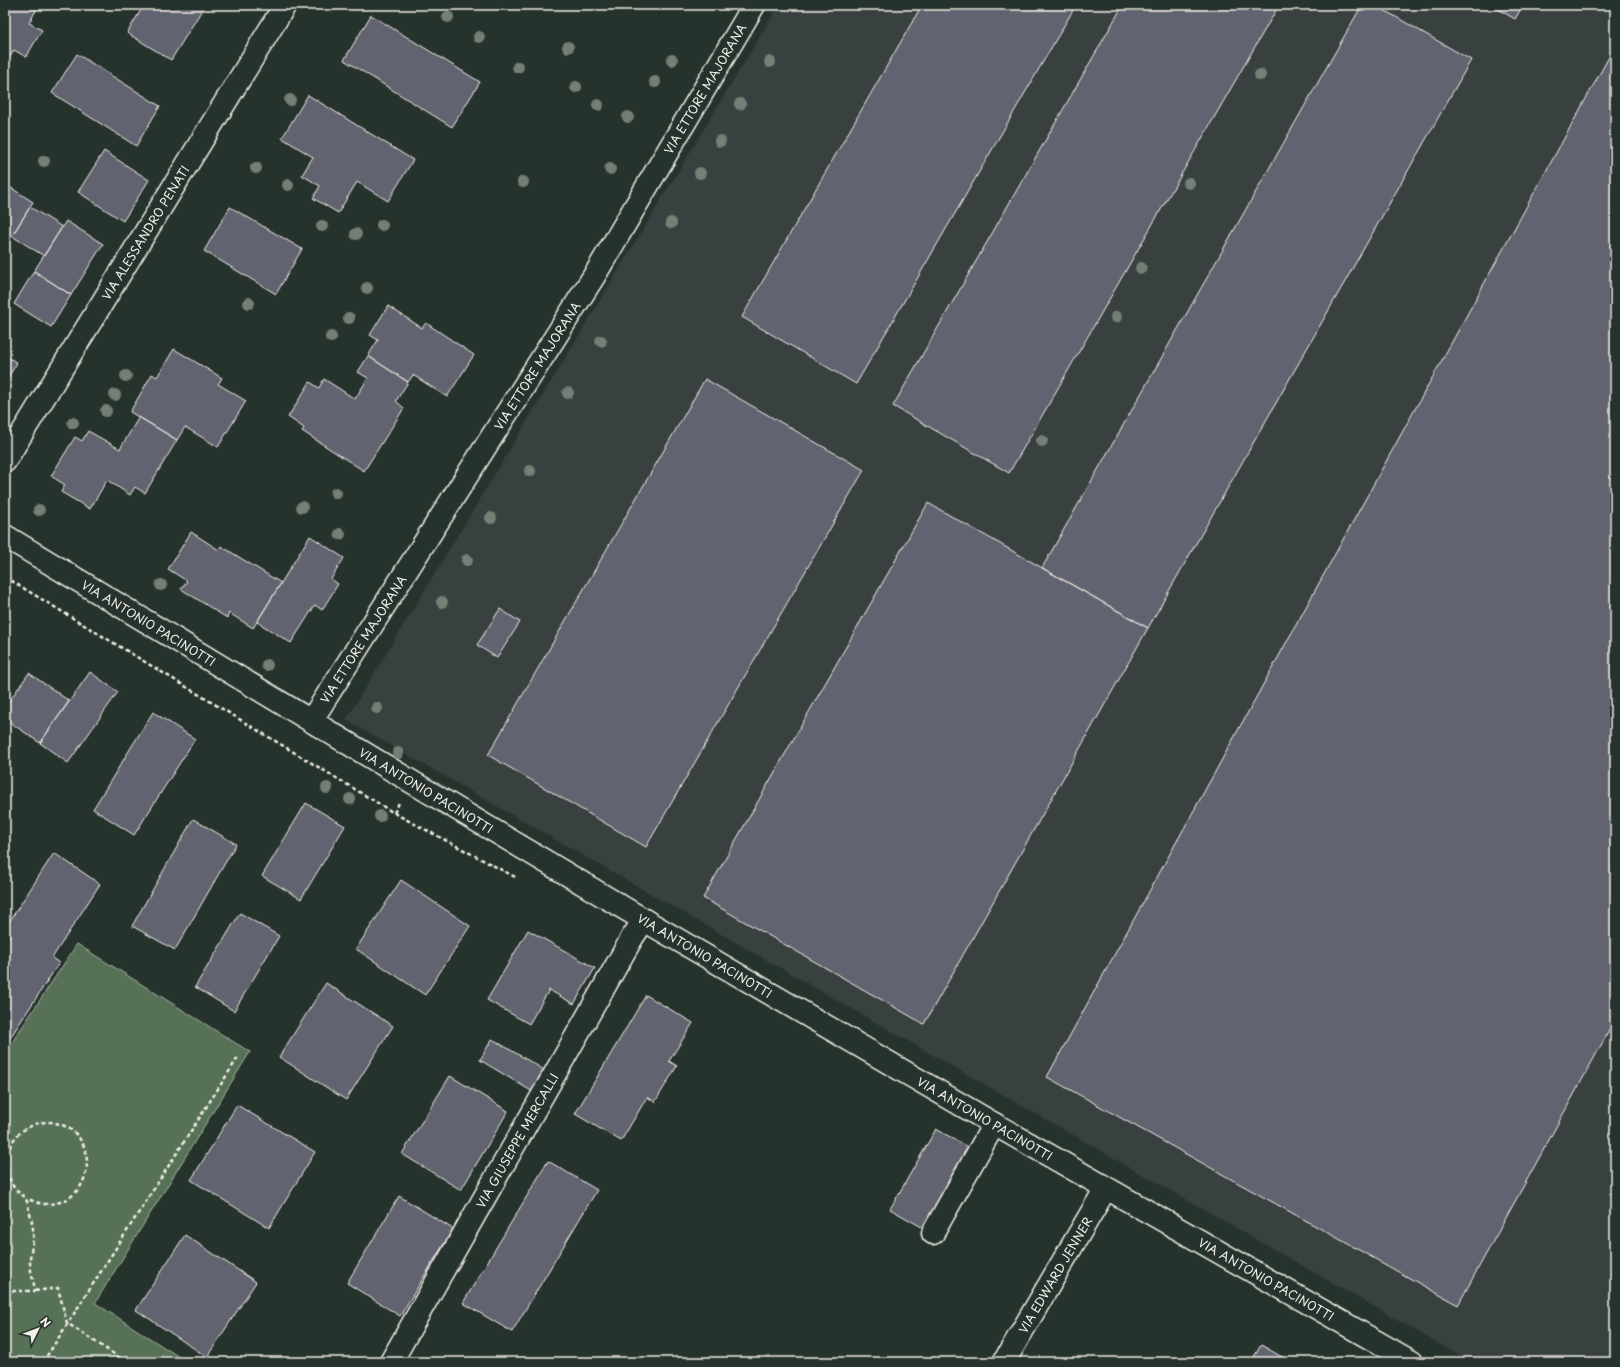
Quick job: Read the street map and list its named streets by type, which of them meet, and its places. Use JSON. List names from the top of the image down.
{
  "streets": {
    "street": [
      "VIA ETTORE MAJORANA",
      "VIA ALESSANDRO PENATI",
      "VIA ANTONIO PACINOTTI",
      "VIA GIUSEPPE MERCALLI",
      "VIA EDWARD JENNER"
    ]
  },
  "crossings": [
    ["VIA ETTORE MAJORANA", "VIA ANTONIO PACINOTTI"],
    ["VIA ANTONIO PACINOTTI", "VIA GIUSEPPE MERCALLI"],
    ["VIA ANTONIO PACINOTTI", "VIA EDWARD JENNER"]
  ],
  "north": "top right"
}
